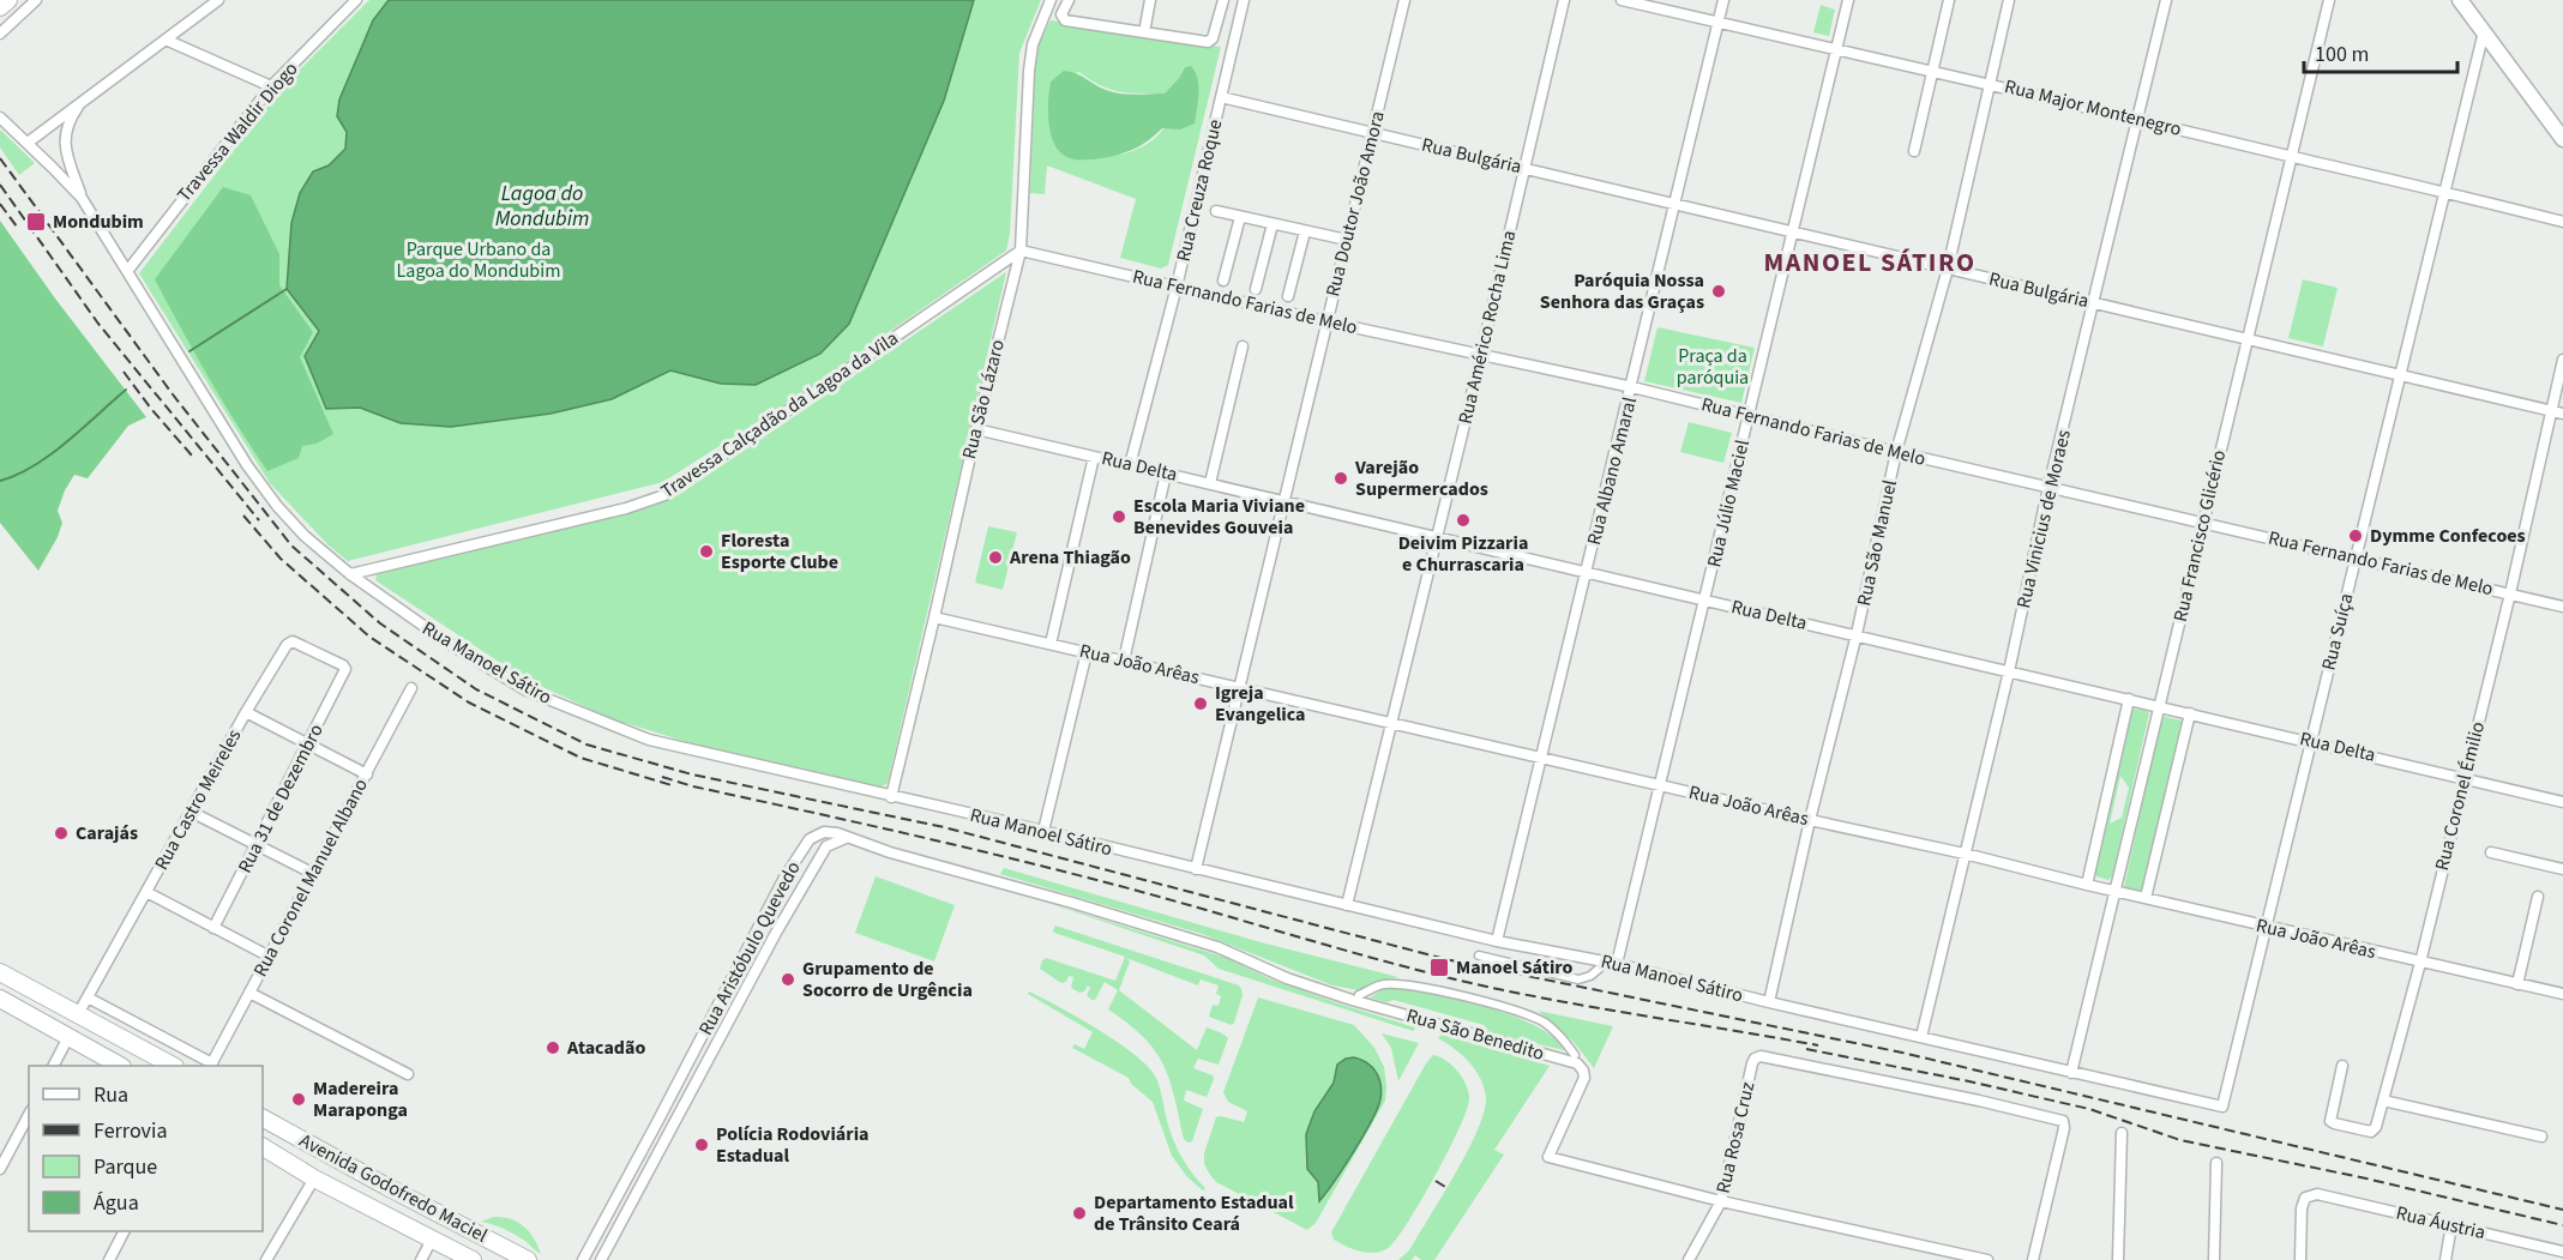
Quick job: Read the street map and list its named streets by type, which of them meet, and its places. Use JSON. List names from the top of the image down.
{
  "streets": {
    "main road": ["Avenida Godofredo Maciel"],
    "street": [
      "Rua Major Montenegro",
      "Travessa Waldir Diogo",
      "Rua Bulgária",
      "Rua Creuza Roque",
      "Rua Doutor João Amora",
      "Rua Fernando Farias de Melo",
      "Rua Américo Rocha Lima",
      "Rua São Lázaro",
      "Travessa Calçadão da Lagoa da Vila",
      "Rua Delta",
      "Rua Albano Amaral",
      "Rua Júlio Maciel",
      "Rua Vinicius de Moraes",
      "Rua Francisco Glicério",
      "Rua São Manuel",
      "Rua Suíça",
      "Rua Manoel Sátiro",
      "Rua João Arêas",
      "Rua Coronel Émilio",
      "Rua 31 de Dezembro",
      "Rua Castro Meireles",
      "Rua Coronel Manuel Albano",
      "Rua Aristóbulo Quevedo",
      "Rua São Benedito",
      "Rua Rosa Cruz",
      "Rua Áustria"
    ]
  },
  "crossings": [
    ["Rua Major Montenegro", "Rua Albano Amaral"],
    ["Rua Major Montenegro", "Rua Júlio Maciel"],
    ["Rua Major Montenegro", "Rua Vinicius de Moraes"],
    ["Rua Major Montenegro", "Rua Francisco Glicério"],
    ["Rua Major Montenegro", "Rua São Manuel"],
    ["Rua Major Montenegro", "Rua Suíça"],
    ["Travessa Waldir Diogo", "Rua Manoel Sátiro"],
    ["Rua Bulgária", "Rua Creuza Roque"],
    ["Rua Bulgária", "Rua Doutor João Amora"],
    ["Rua Bulgária", "Rua Américo Rocha Lima"],
    ["Rua Bulgária", "Rua Albano Amaral"],
    ["Rua Bulgária", "Rua Júlio Maciel"],
    ["Rua Bulgária", "Rua Vinicius de Moraes"],
    ["Rua Bulgária", "Rua Francisco Glicério"],
    ["Rua Bulgária", "Rua São Manuel"],
    ["Rua Bulgária", "Rua Suíça"],
    ["Rua Bulgária", "Rua Coronel Émilio"],
    ["Rua Creuza Roque", "Rua Fernando Farias de Melo"],
    ["Rua Creuza Roque", "Rua Delta"],
    ["Rua Doutor João Amora", "Rua Fernando Farias de Melo"],
    ["Rua Doutor João Amora", "Rua Delta"],
    ["Rua Doutor João Amora", "Rua Manoel Sátiro"],
    ["Rua Doutor João Amora", "Rua João Arêas"],
    ["Rua Fernando Farias de Melo", "Rua Américo Rocha Lima"],
    ["Rua Fernando Farias de Melo", "Rua São Lázaro"],
    ["Rua Fernando Farias de Melo", "Travessa Calçadão da Lagoa da Vila"],
    ["Rua Fernando Farias de Melo", "Rua Albano Amaral"],
    ["Rua Fernando Farias de Melo", "Rua Júlio Maciel"],
    ["Rua Fernando Farias de Melo", "Rua Vinicius de Moraes"],
    ["Rua Fernando Farias de Melo", "Rua Francisco Glicério"],
    ["Rua Fernando Farias de Melo", "Rua São Manuel"],
    ["Rua Fernando Farias de Melo", "Rua Suíça"],
    ["Rua Fernando Farias de Melo", "Rua Coronel Émilio"],
    ["Rua Américo Rocha Lima", "Rua Delta"],
    ["Rua Américo Rocha Lima", "Rua Manoel Sátiro"],
    ["Rua Américo Rocha Lima", "Rua João Arêas"],
    ["Rua São Lázaro", "Travessa Calçadão da Lagoa da Vila"],
    ["Rua São Lázaro", "Rua Delta"],
    ["Rua São Lázaro", "Rua Manoel Sátiro"],
    ["Rua São Lázaro", "Rua João Arêas"],
    ["Travessa Calçadão da Lagoa da Vila", "Rua Manoel Sátiro"],
    ["Rua Delta", "Rua Albano Amaral"],
    ["Rua Delta", "Rua Júlio Maciel"],
    ["Rua Delta", "Rua Vinicius de Moraes"],
    ["Rua Delta", "Rua Francisco Glicério"],
    ["Rua Delta", "Rua São Manuel"],
    ["Rua Delta", "Rua Suíça"],
    ["Rua Delta", "Rua Coronel Émilio"],
    ["Rua Albano Amaral", "Rua Manoel Sátiro"],
    ["Rua Albano Amaral", "Rua João Arêas"],
    ["Rua Júlio Maciel", "Rua Manoel Sátiro"],
    ["Rua Júlio Maciel", "Rua João Arêas"],
    ["Rua Vinicius de Moraes", "Rua Manoel Sátiro"],
    ["Rua Vinicius de Moraes", "Rua João Arêas"],
    ["Rua Francisco Glicério", "Rua Manoel Sátiro"],
    ["Rua Francisco Glicério", "Rua João Arêas"],
    ["Rua São Manuel", "Rua Manoel Sátiro"],
    ["Rua São Manuel", "Rua João Arêas"],
    ["Rua Suíça", "Rua Manoel Sátiro"],
    ["Rua Suíça", "Rua João Arêas"],
    ["Rua João Arêas", "Rua Coronel Émilio"],
    ["Rua 31 de Dezembro", "Rua Castro Meireles"],
    ["Rua Aristóbulo Quevedo", "Rua São Benedito"],
    ["Rua São Benedito", "Rua Rosa Cruz"]
  ],
  "districts": ["MANOEL SÁTIRO"],
  "water": ["Lagoa do Mondubim"],
  "parks": ["Parque Urbano da Lagoa do Mondubim", "Praça da paróquia"],
  "places": {
    "transit": ["Mondubim", "Manoel Sátiro"],
    "other": [
      "Paróquia Nossa Senhora das Graças",
      "Varejão Supermercados",
      "Escola Maria Viviane Benevides Gouveia",
      "Deivim Pizzaria e Churrascaria",
      "Dymme Confecoes",
      "Floresta Esporte Clube",
      "Arena Thiagão",
      "Igreja Evangelica",
      "Carajás",
      "Grupamento de Socorro de Urgência",
      "Atacadão",
      "Madereira Maraponga",
      "Polícia Rodoviária Estadual",
      "Departamento Estadual de Trânsito Ceará"
    ]
  },
  "legend": [
    "Rua",
    "Ferrovia",
    "Parque",
    "Água"
  ],
  "scale_bar": "100 m"
}
